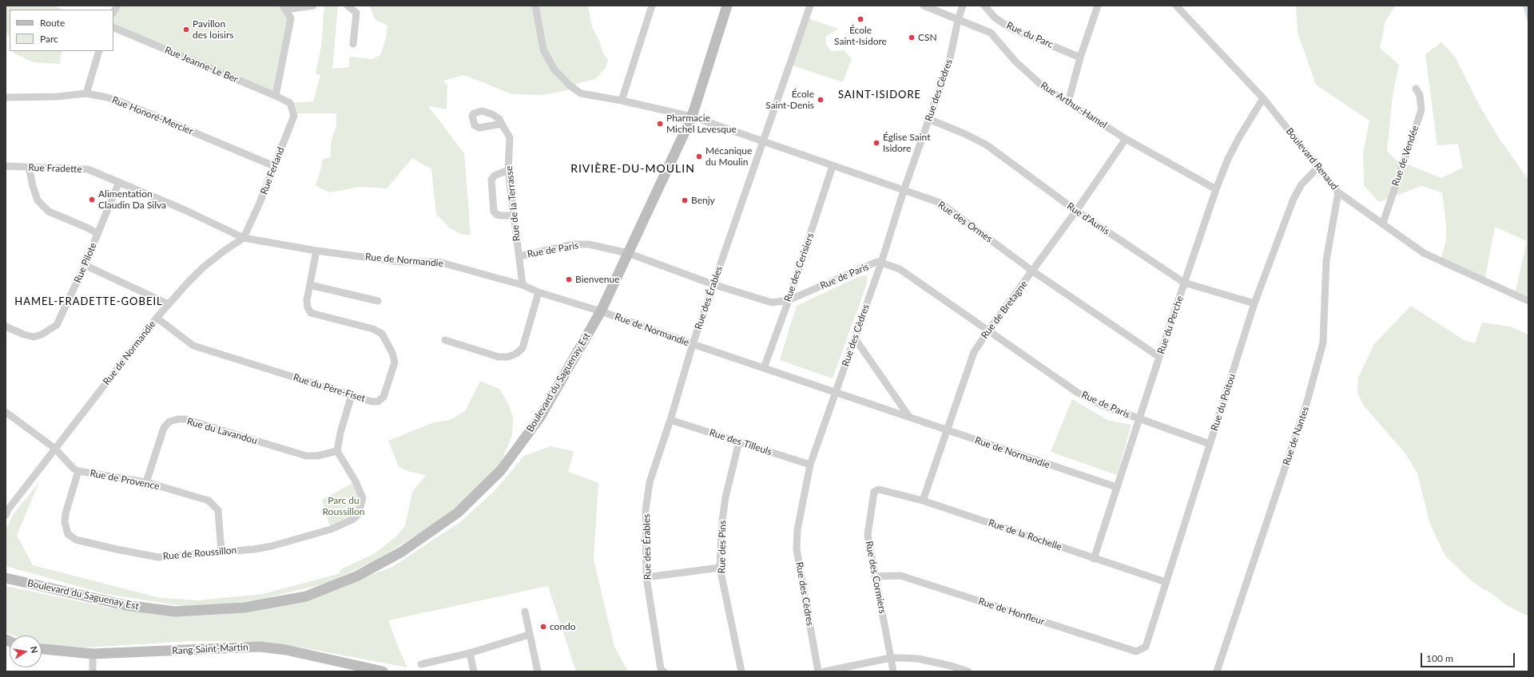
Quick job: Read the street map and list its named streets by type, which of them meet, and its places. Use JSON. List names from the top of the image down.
{
  "streets": {
    "main road": ["Boulevard du Saguenay Est", "Rang Saint-Martin"],
    "street": [
      "Rue du Parc",
      "Rue Jeanne-Le Ber",
      "Rue des Cèdres",
      "Rue Arthur-Hamel",
      "Rue Honoré-Mercier",
      "Rue de Vendée",
      "Boulevard Renaud",
      "Rue Fradette",
      "Rue Ferland",
      "Rue de la Terrasse",
      "Rue d'Aunis",
      "Rue des Ormes",
      "Rue de Paris",
      "Rue de Normandie",
      "Rue Pilote",
      "Rue des Cerisiers",
      "Rue des Érables",
      "Rue de Bretagne",
      "Rue du Perche",
      "Rue du Père-Fiset",
      "Rue du Poitou",
      "Rue du Lavandou",
      "Rue de Nantes",
      "Rue des Tilleuls",
      "Rue de Provence",
      "Rue de la Rochelle",
      "Rue des Pins",
      "Rue de Roussillon",
      "Rue des Cormiers",
      "Rue de Honfleur"
    ]
  },
  "crossings": [
    ["Rue Jeanne-Le Ber", "Rue Ferland"],
    ["Rue des Cèdres", "Rue Arthur-Hamel"],
    ["Rue des Cèdres", "Rue d'Aunis"],
    ["Rue des Cèdres", "Rue des Ormes"],
    ["Rue des Cèdres", "Rue de Paris"],
    ["Rue des Cèdres", "Rue de Normandie"],
    ["Rue des Cèdres", "Rue des Tilleuls"],
    ["Rue Arthur-Hamel", "Rue de Bretagne"],
    ["Rue Arthur-Hamel", "Rue du Perche"],
    ["Rue Honoré-Mercier", "Rue Ferland"],
    ["Rue de Vendée", "Boulevard Renaud"],
    ["Boulevard Renaud", "Rue du Perche"],
    ["Boulevard Renaud", "Rue du Poitou"],
    ["Boulevard Renaud", "Rue de Nantes"],
    ["Rue Fradette", "Rue Ferland"],
    ["Rue Fradette", "Rue de Normandie"],
    ["Rue Fradette", "Rue Pilote"],
    ["Rue Ferland", "Rue de Normandie"],
    ["Rue de la Terrasse", "Rue de Paris"],
    ["Rue de la Terrasse", "Rue de Normandie"],
    ["Rue d'Aunis", "Rue de Bretagne"],
    ["Rue d'Aunis", "Rue du Perche"],
    ["Rue d'Aunis", "Rue du Poitou"],
    ["Rue des Ormes", "Rue des Cerisiers"],
    ["Rue des Ormes", "Rue des Érables"],
    ["Rue des Ormes", "Rue de Bretagne"],
    ["Rue des Ormes", "Rue du Perche"],
    ["Rue des Ormes", "Boulevard du Saguenay Est"],
    ["Rue de Paris", "Rue des Cerisiers"],
    ["Rue de Paris", "Rue des Érables"],
    ["Rue de Paris", "Rue de Bretagne"],
    ["Rue de Paris", "Rue du Perche"],
    ["Rue de Paris", "Boulevard du Saguenay Est"],
    ["Rue de Paris", "Rue du Poitou"],
    ["Rue de Normandie", "Rue des Cerisiers"],
    ["Rue de Normandie", "Rue des Érables"],
    ["Rue de Normandie", "Rue de Bretagne"],
    ["Rue de Normandie", "Rue du Perche"],
    ["Rue de Normandie", "Boulevard du Saguenay Est"],
    ["Rue de Normandie", "Rue du Père-Fiset"],
    ["Rue de Normandie", "Rue de Provence"],
    ["Rue des Érables", "Rue des Tilleuls"],
    ["Rue de Bretagne", "Rue de la Rochelle"],
    ["Rue du Perche", "Rue de la Rochelle"],
    ["Rue du Poitou", "Rue de la Rochelle"],
    ["Rue du Poitou", "Rue de Honfleur"],
    ["Rue du Lavandou", "Rue de Provence"],
    ["Rue du Lavandou", "Rue de Roussillon"],
    ["Rue des Tilleuls", "Rue des Pins"],
    ["Rue de Provence", "Rue de Roussillon"],
    ["Rue de la Rochelle", "Rue des Cormiers"],
    ["Rue des Cormiers", "Rue de Honfleur"]
  ],
  "districts": ["SAINT-ISIDORE", "RIVIÈRE-DU-MOULIN", "HAMEL-FRADETTE-GOBEIL"],
  "parks": ["Parc du Roussillon"],
  "places": [
    "École Saint-Isidore",
    "Pavillon des loisirs",
    "CSN",
    "École Saint-Denis",
    "Pharmacie Michel Levesque",
    "Église Saint Isidore",
    "Mécanique du Moulin",
    "Alimentation Claudin Da Silva",
    "Benjy",
    "Bienvenue",
    "condo"
  ],
  "legend": ["Route", "Parc"],
  "scale_bar": "100 m",
  "north": "right"
}
